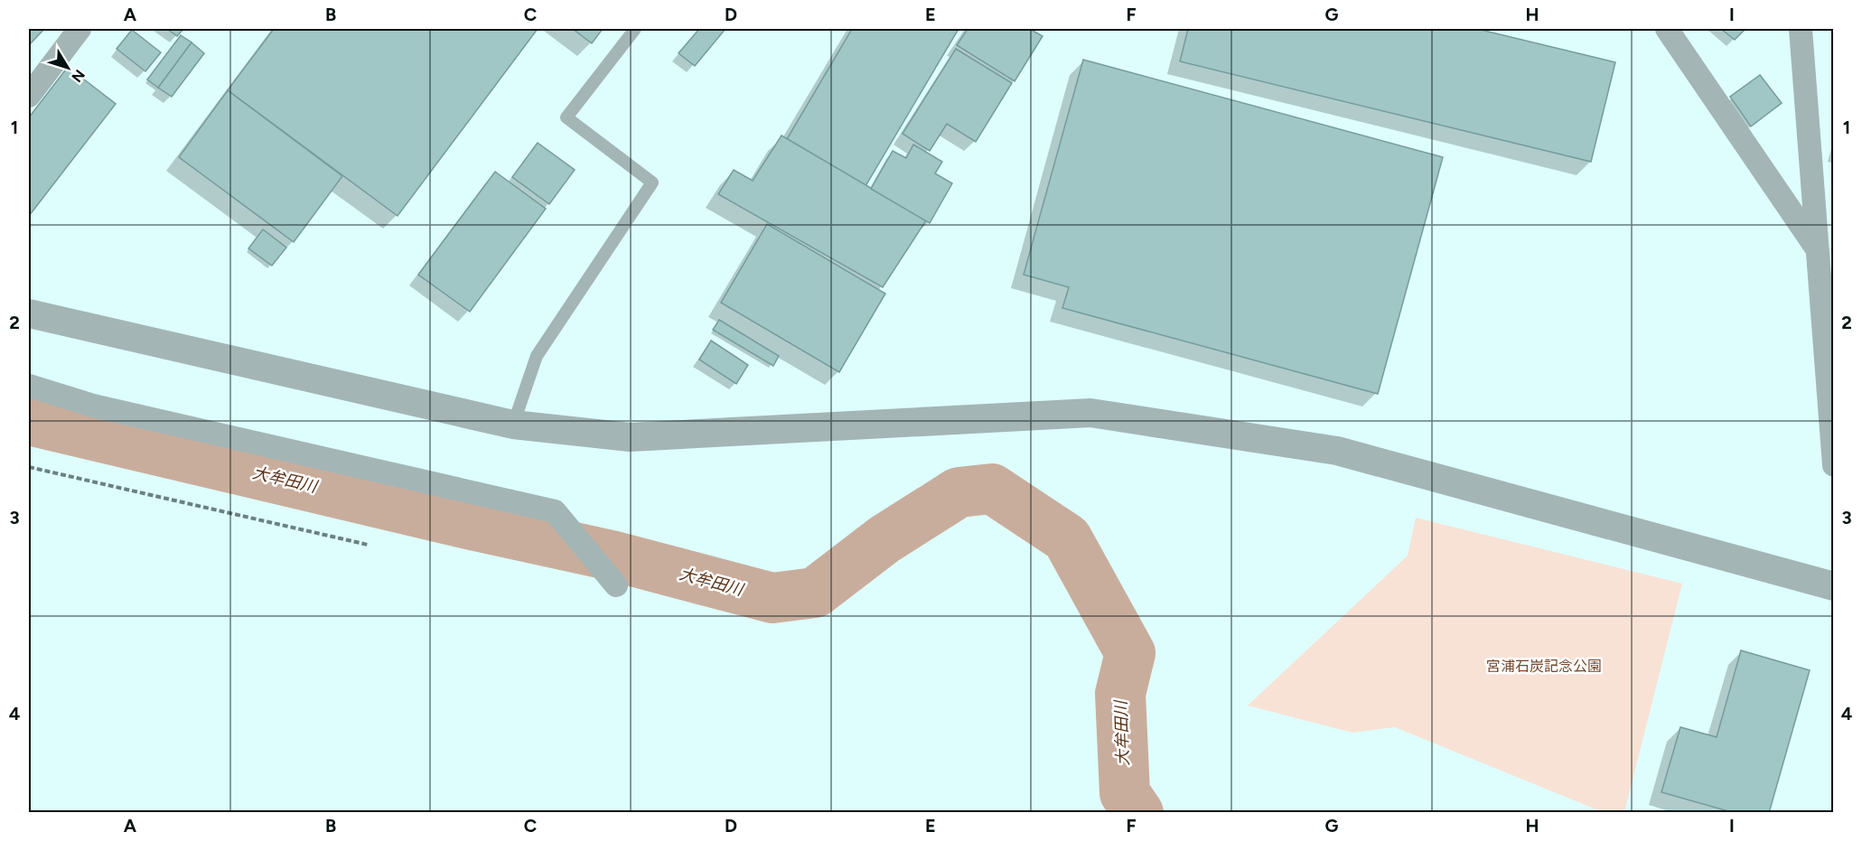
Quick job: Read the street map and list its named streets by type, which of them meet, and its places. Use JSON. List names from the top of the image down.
{
  "water": ["大牟田川"],
  "parks": ["宮浦石炭記念公園"],
  "north": "bottom right",
  "grid": {
    "columns": [
      "A",
      "B",
      "C",
      "D",
      "E",
      "F",
      "G",
      "H",
      "I"
    ],
    "rows": [
      "1",
      "2",
      "3",
      "4"
    ]
  }
}
